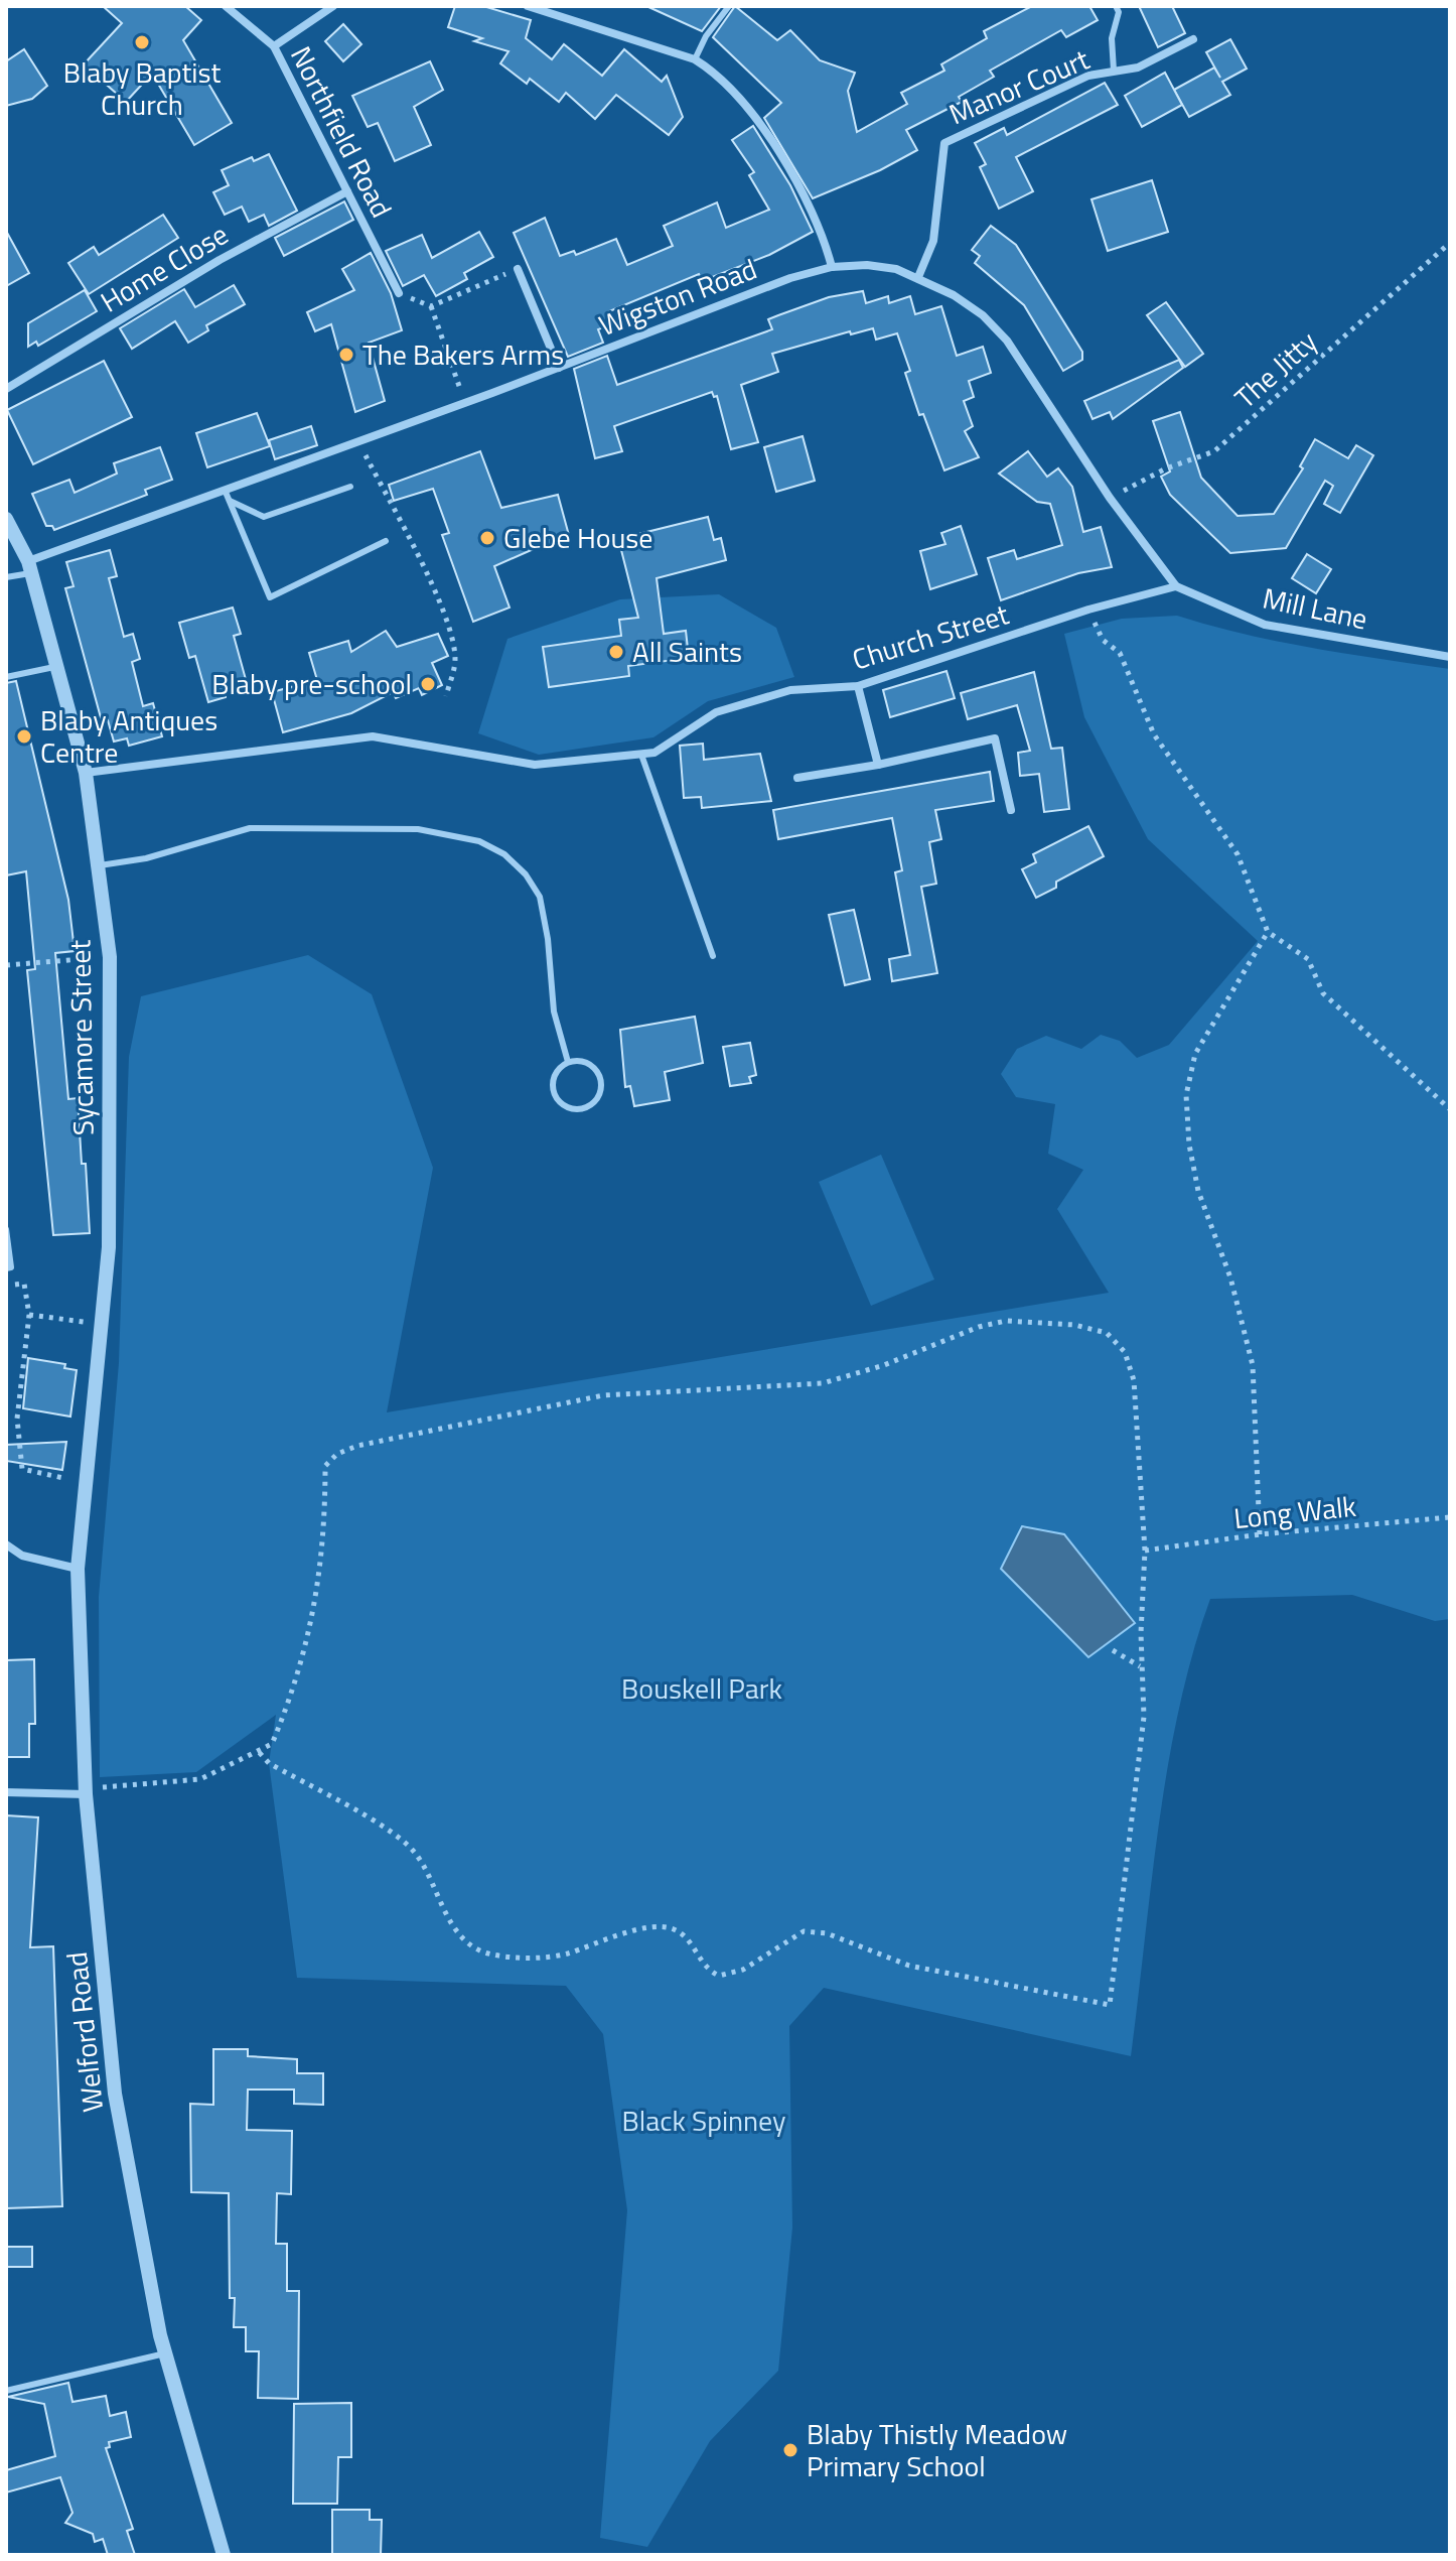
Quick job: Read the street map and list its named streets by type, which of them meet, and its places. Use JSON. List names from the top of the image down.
{
  "streets": {
    "street": [
      "Manor Court",
      "Northfield Road",
      "Home Close",
      "Wigston Road",
      "Mill Lane",
      "Church Street",
      "Sycamore Street",
      "Welford Road"
    ],
    "path": ["The Jitty", "Long Walk"]
  },
  "crossings": [
    ["Manor Court", "Wigston Road"],
    ["Northfield Road", "Home Close"],
    ["Wigston Road", "The Jitty"],
    ["Wigston Road", "Mill Lane"],
    ["Wigston Road", "Church Street"],
    ["Wigston Road", "Sycamore Street"],
    ["Mill Lane", "Church Street"],
    ["Church Street", "Sycamore Street"],
    ["Sycamore Street", "Welford Road"]
  ],
  "parks": ["Bouskell Park", "Black Spinney"],
  "places": [
    "Blaby Baptist Church",
    "The Bakers Arms",
    "Glebe House",
    "All Saints",
    "Blaby pre-school",
    "Blaby Antiques Centre",
    "Blaby Thistly Meadow Primary School"
  ]
}
